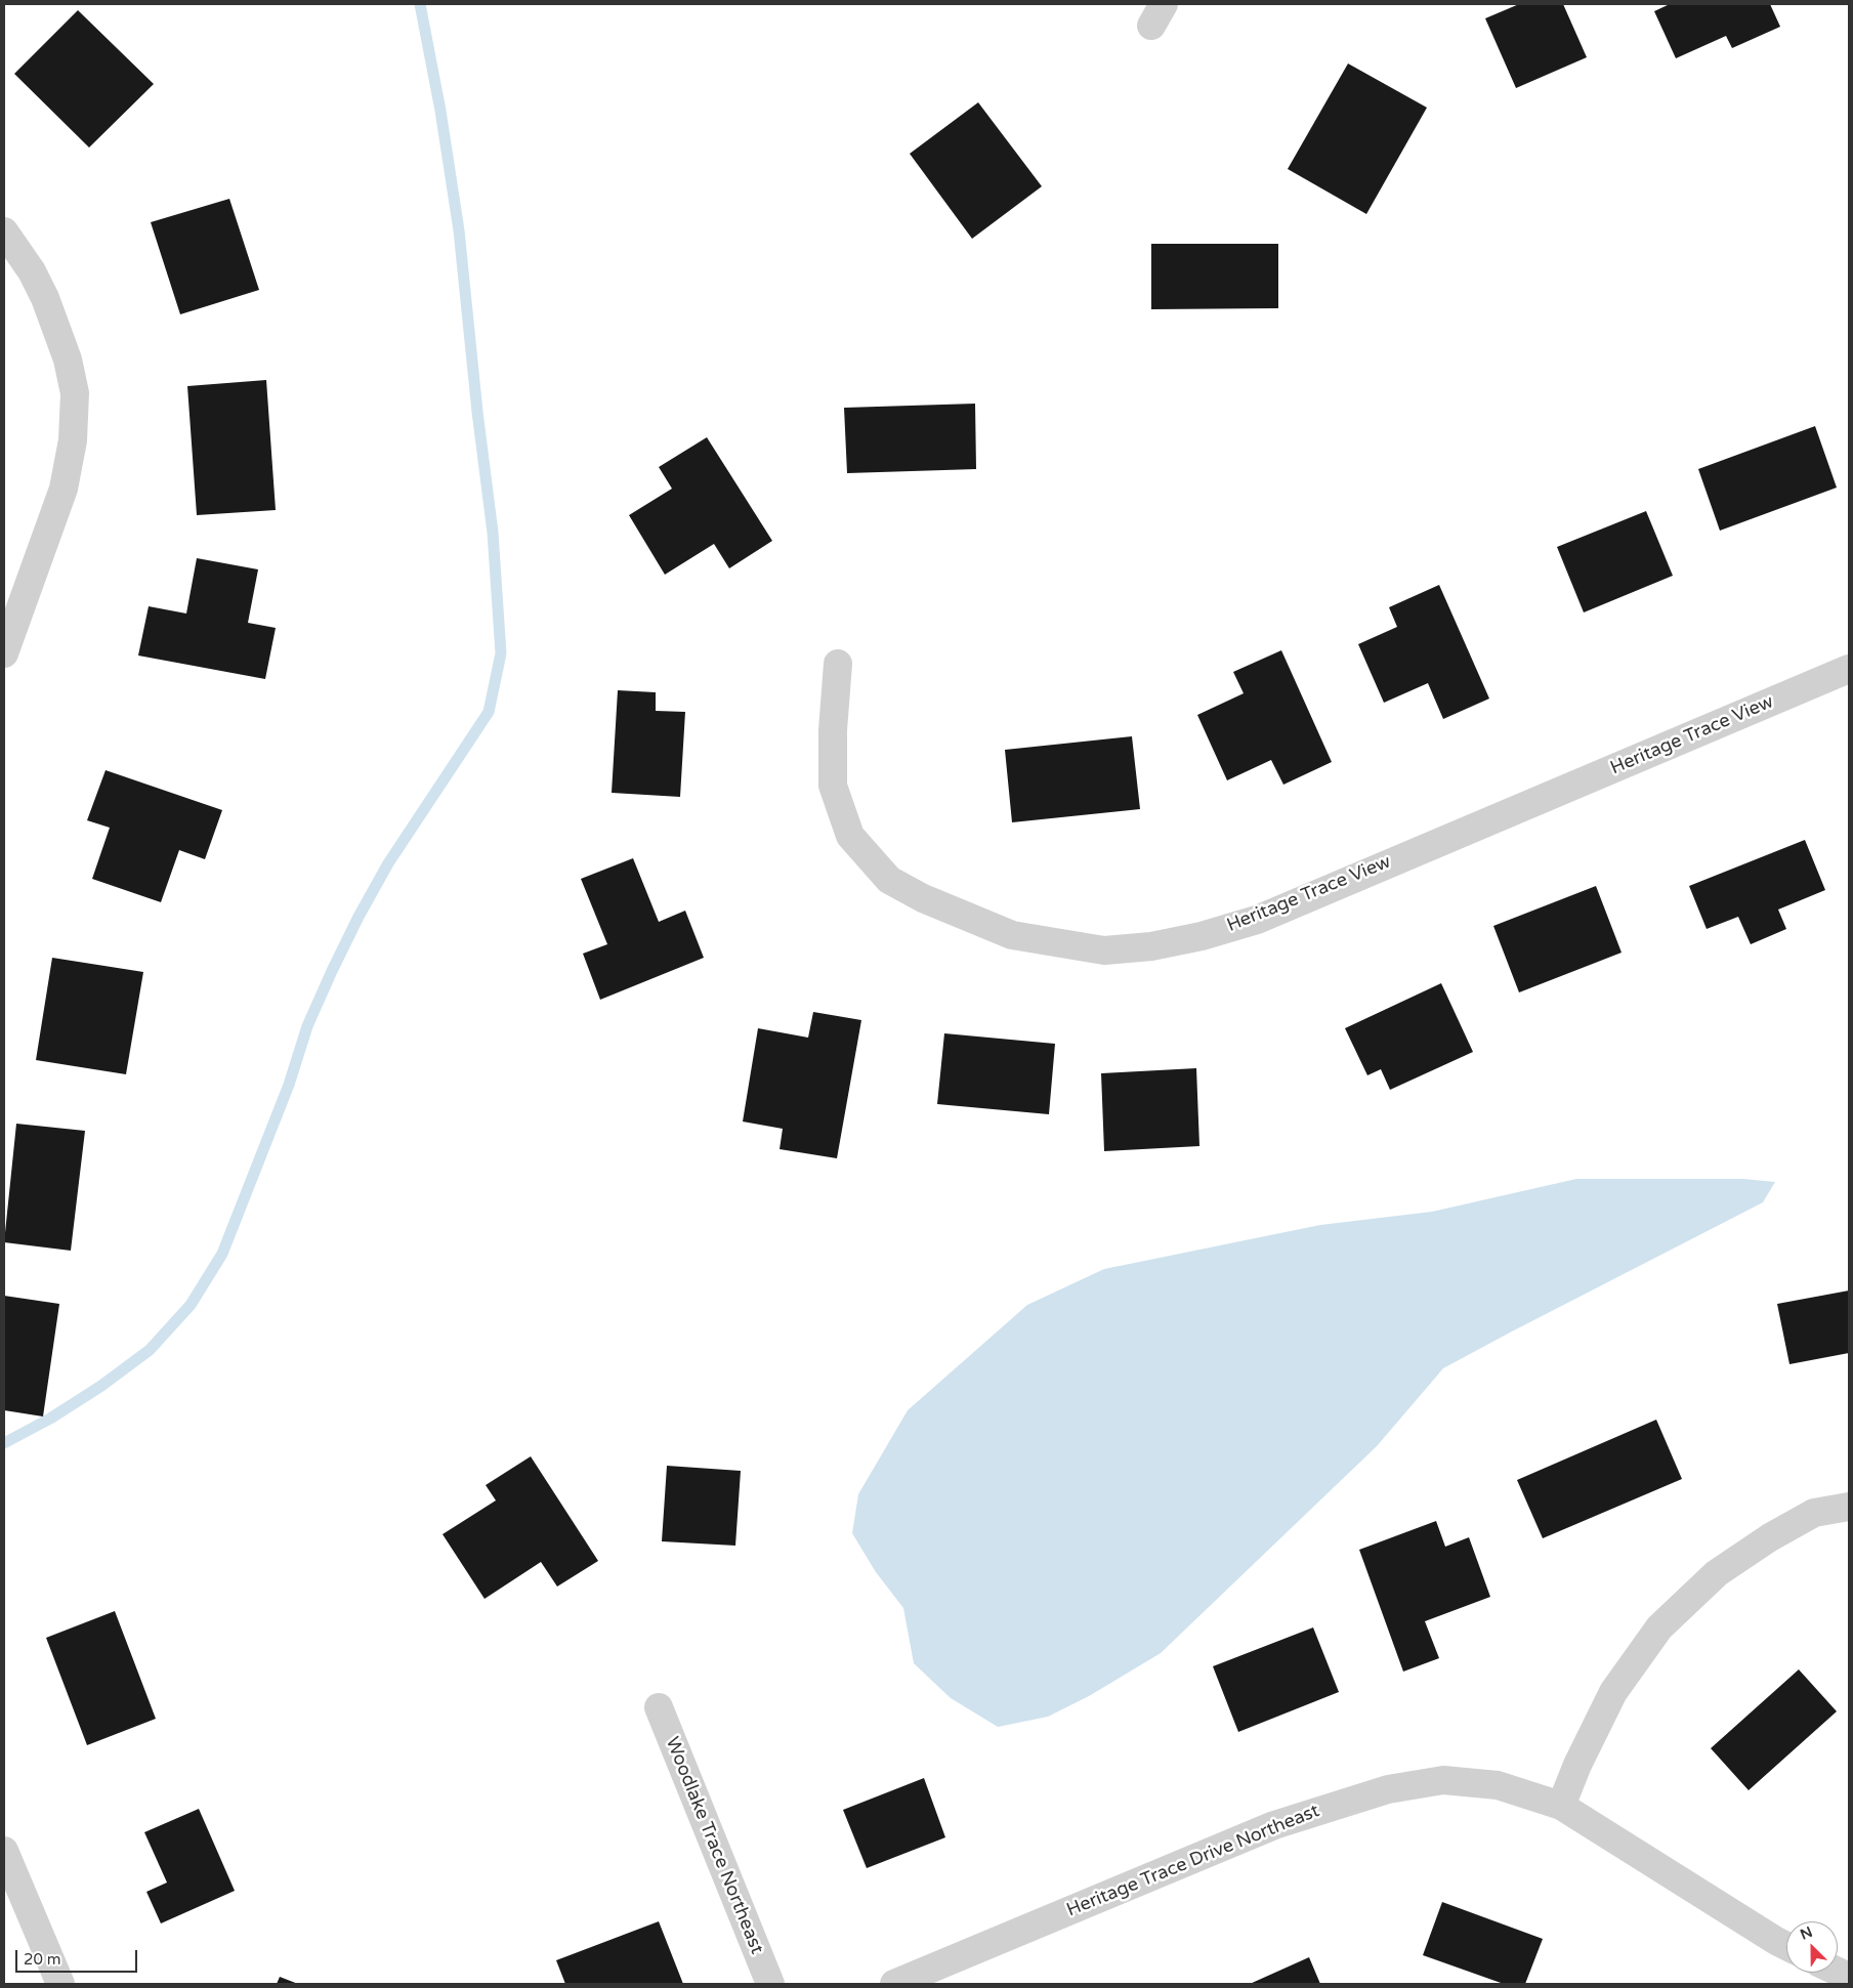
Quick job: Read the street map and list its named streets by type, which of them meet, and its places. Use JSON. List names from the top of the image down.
{
  "streets": {
    "street": ["Heritage Trace View", "Woodlake Trace Northeast", "Heritage Trace Drive Northeast"]
  },
  "scale_bar": "20 m",
  "north": "top left"
}
